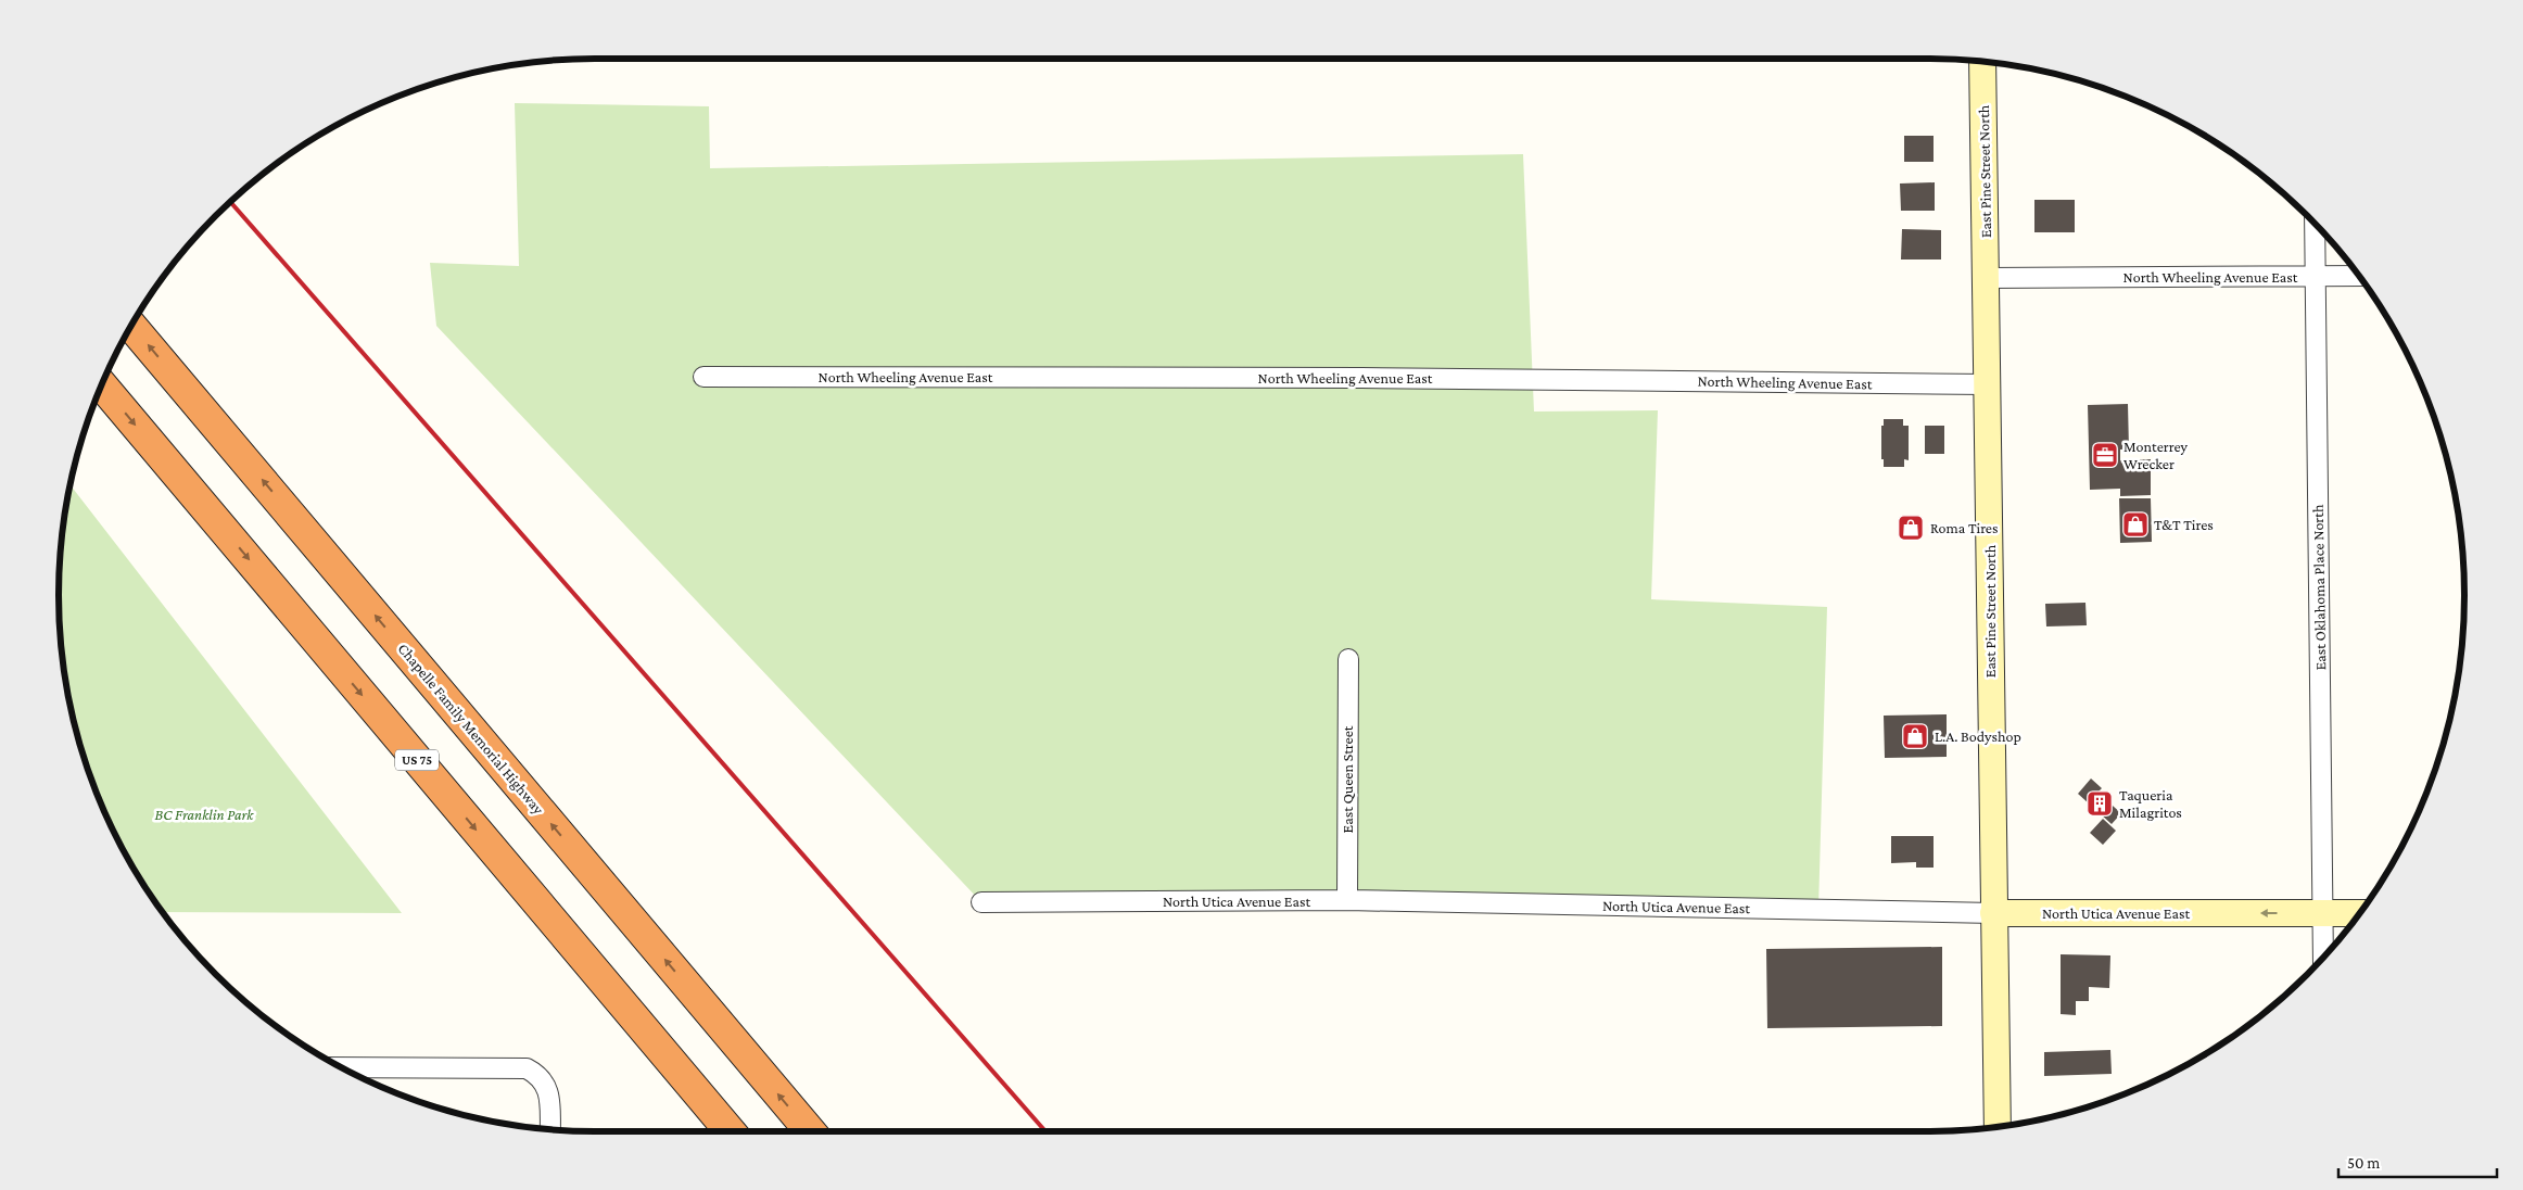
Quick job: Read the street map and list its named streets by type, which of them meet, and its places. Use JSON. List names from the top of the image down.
{
  "streets": {
    "highway": ["Chapelle Family Memorial Highway", "US 75"],
    "main road": ["East Pine Street North", "North Utica Avenue East"],
    "street": ["North Wheeling Avenue East", "East Oklahoma Place North", "East Queen Street"]
  },
  "crossings": [
    ["East Pine Street North", "North Wheeling Avenue East"],
    ["East Pine Street North", "North Utica Avenue East"],
    ["North Wheeling Avenue East", "East Oklahoma Place North"],
    ["East Oklahoma Place North", "North Utica Avenue East"],
    ["East Queen Street", "North Utica Avenue East"]
  ],
  "parks": ["BC Franklin Park"],
  "places": {
    "office": ["Monterrey Wrecker"],
    "shop": ["T&T Tires", "Roma Tires", "L.A. Bodyshop"],
    "building": ["Taqueria Milagritos"]
  },
  "scale_bar": "50 m"
}
